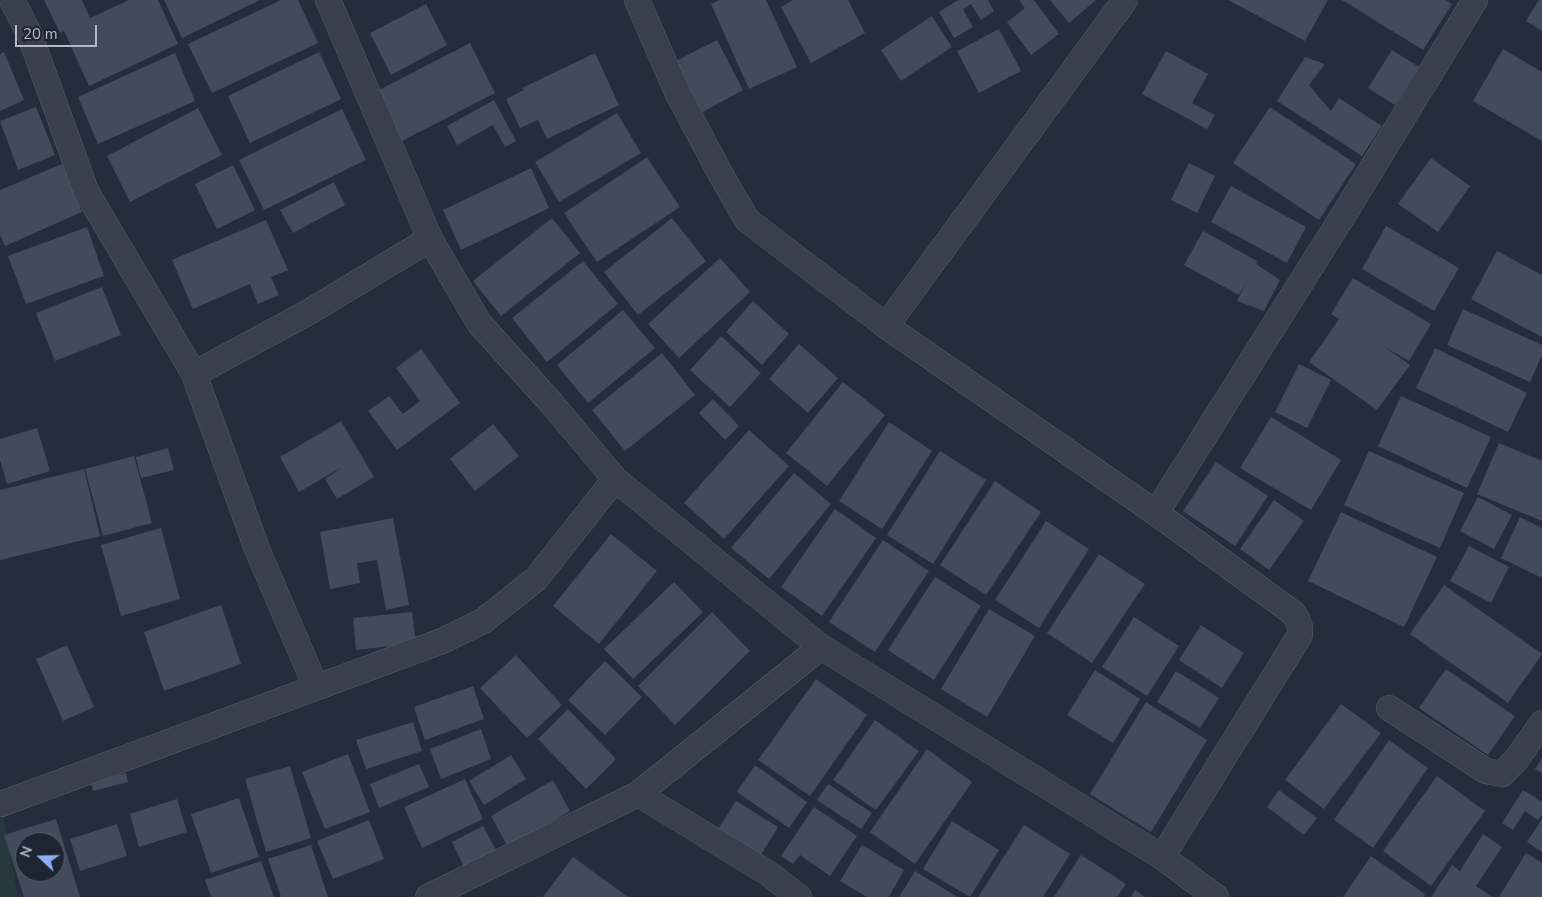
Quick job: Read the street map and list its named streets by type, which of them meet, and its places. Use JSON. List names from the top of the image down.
{
  "scale_bar": "20 m",
  "north": "left"
}
